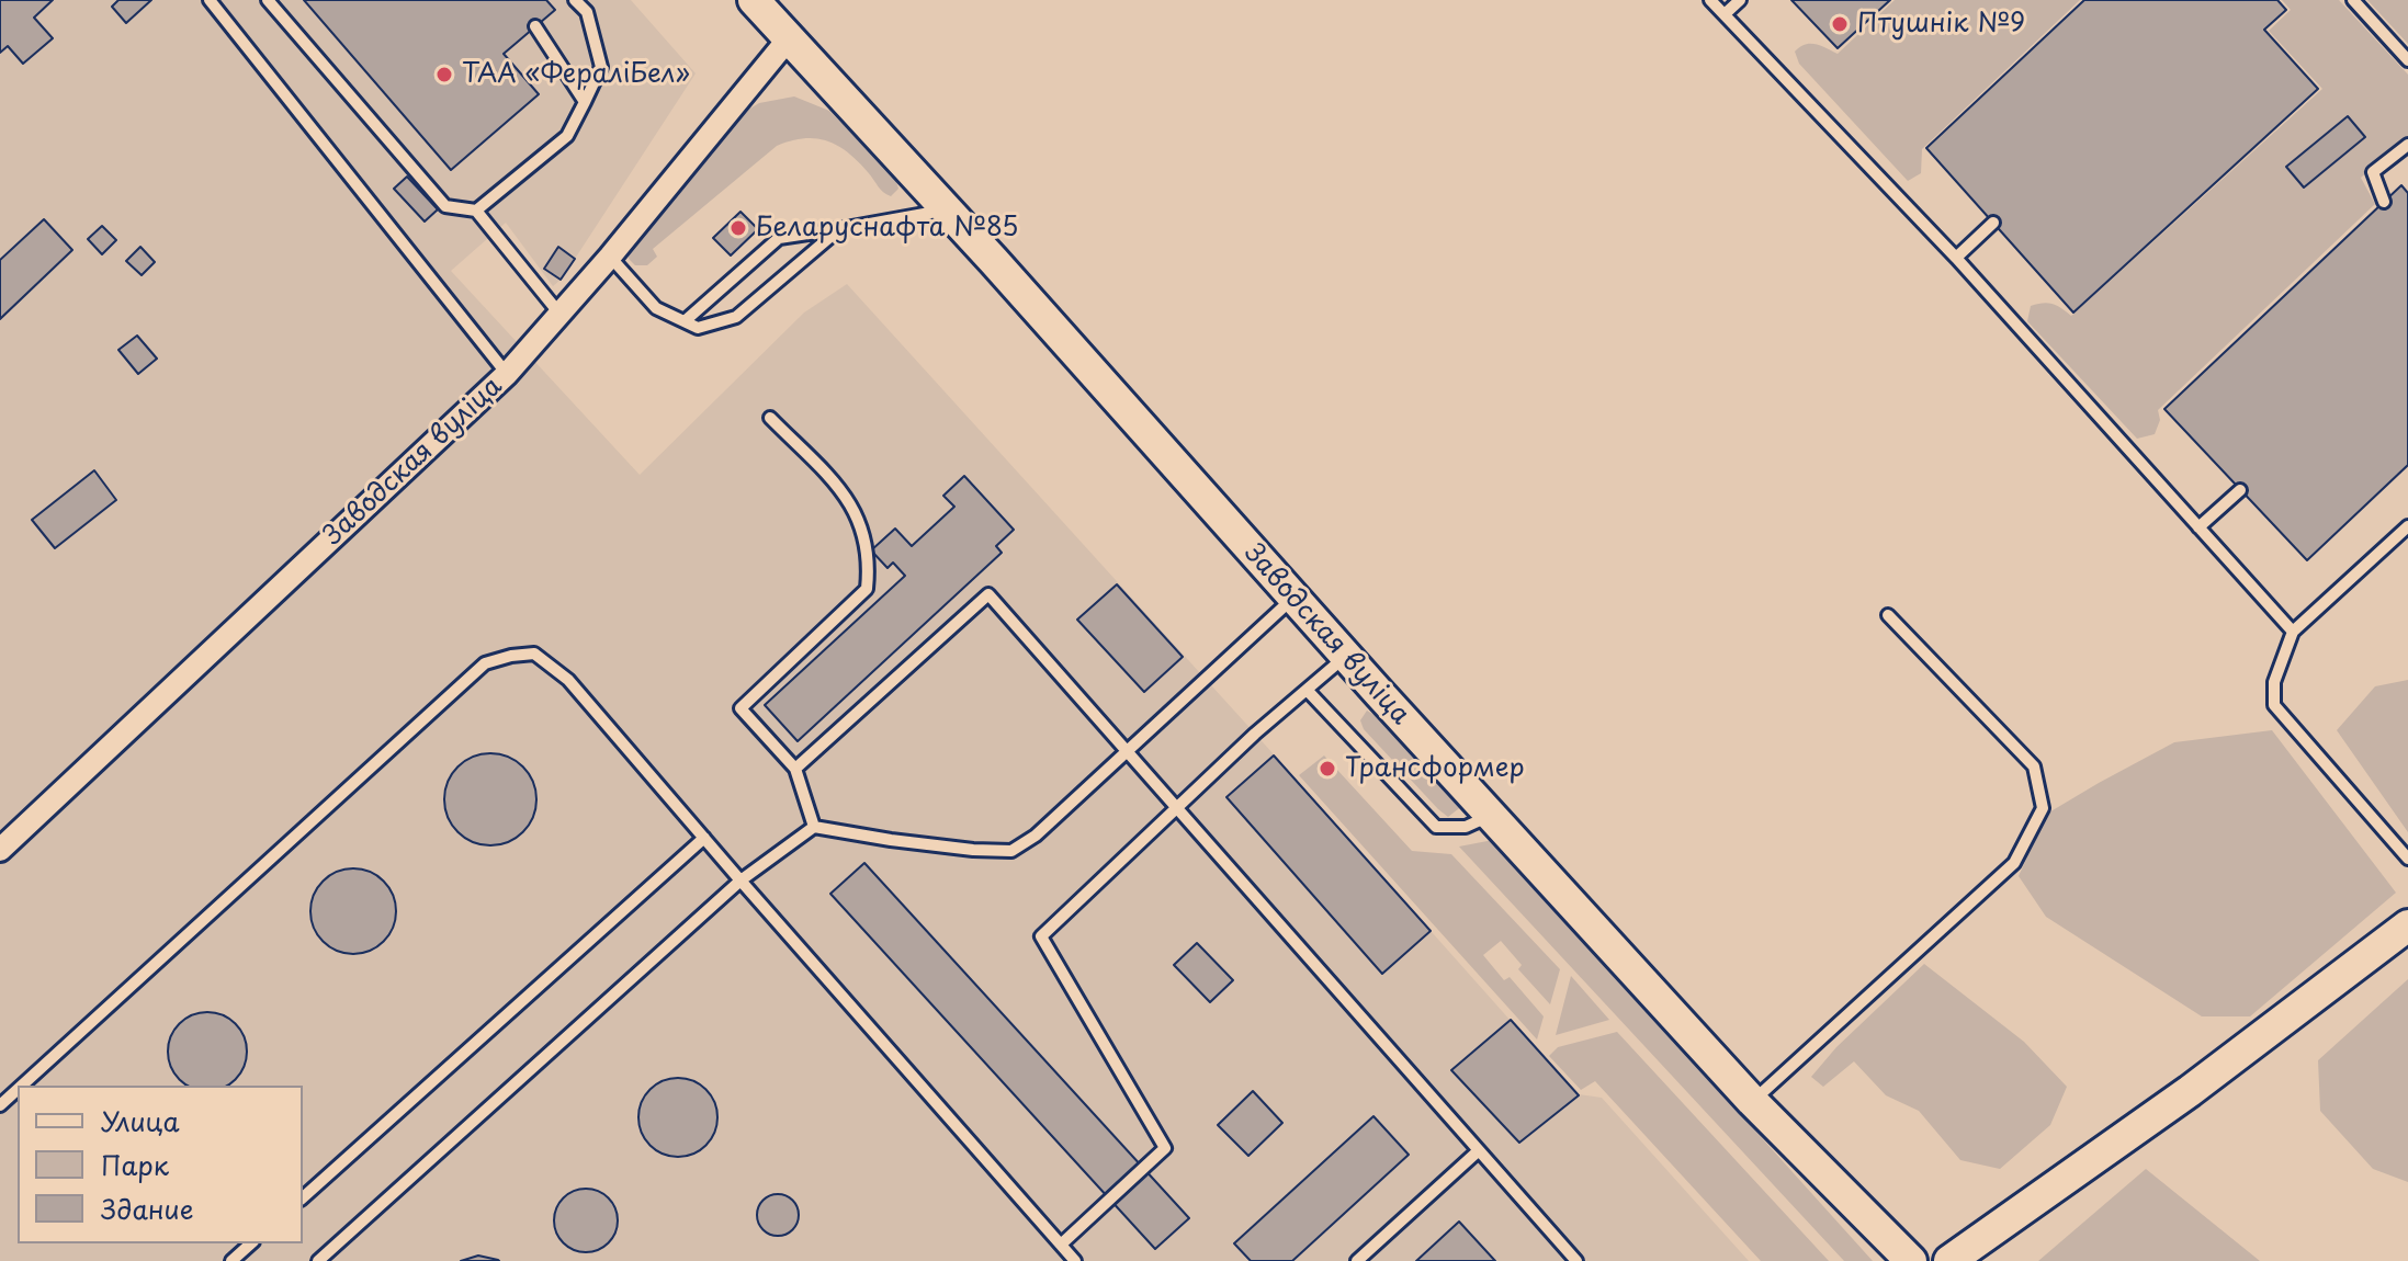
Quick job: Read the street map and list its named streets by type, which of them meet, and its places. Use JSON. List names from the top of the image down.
{
  "streets": {
    "street": ["Заводская вуліца"]
  },
  "places": [
    "Птушнік №9",
    "ТАА «ФераліБел»",
    "Беларуснафта №85",
    "Трансформер"
  ],
  "legend": ["Улица", "Парк", "Здание"]
}
